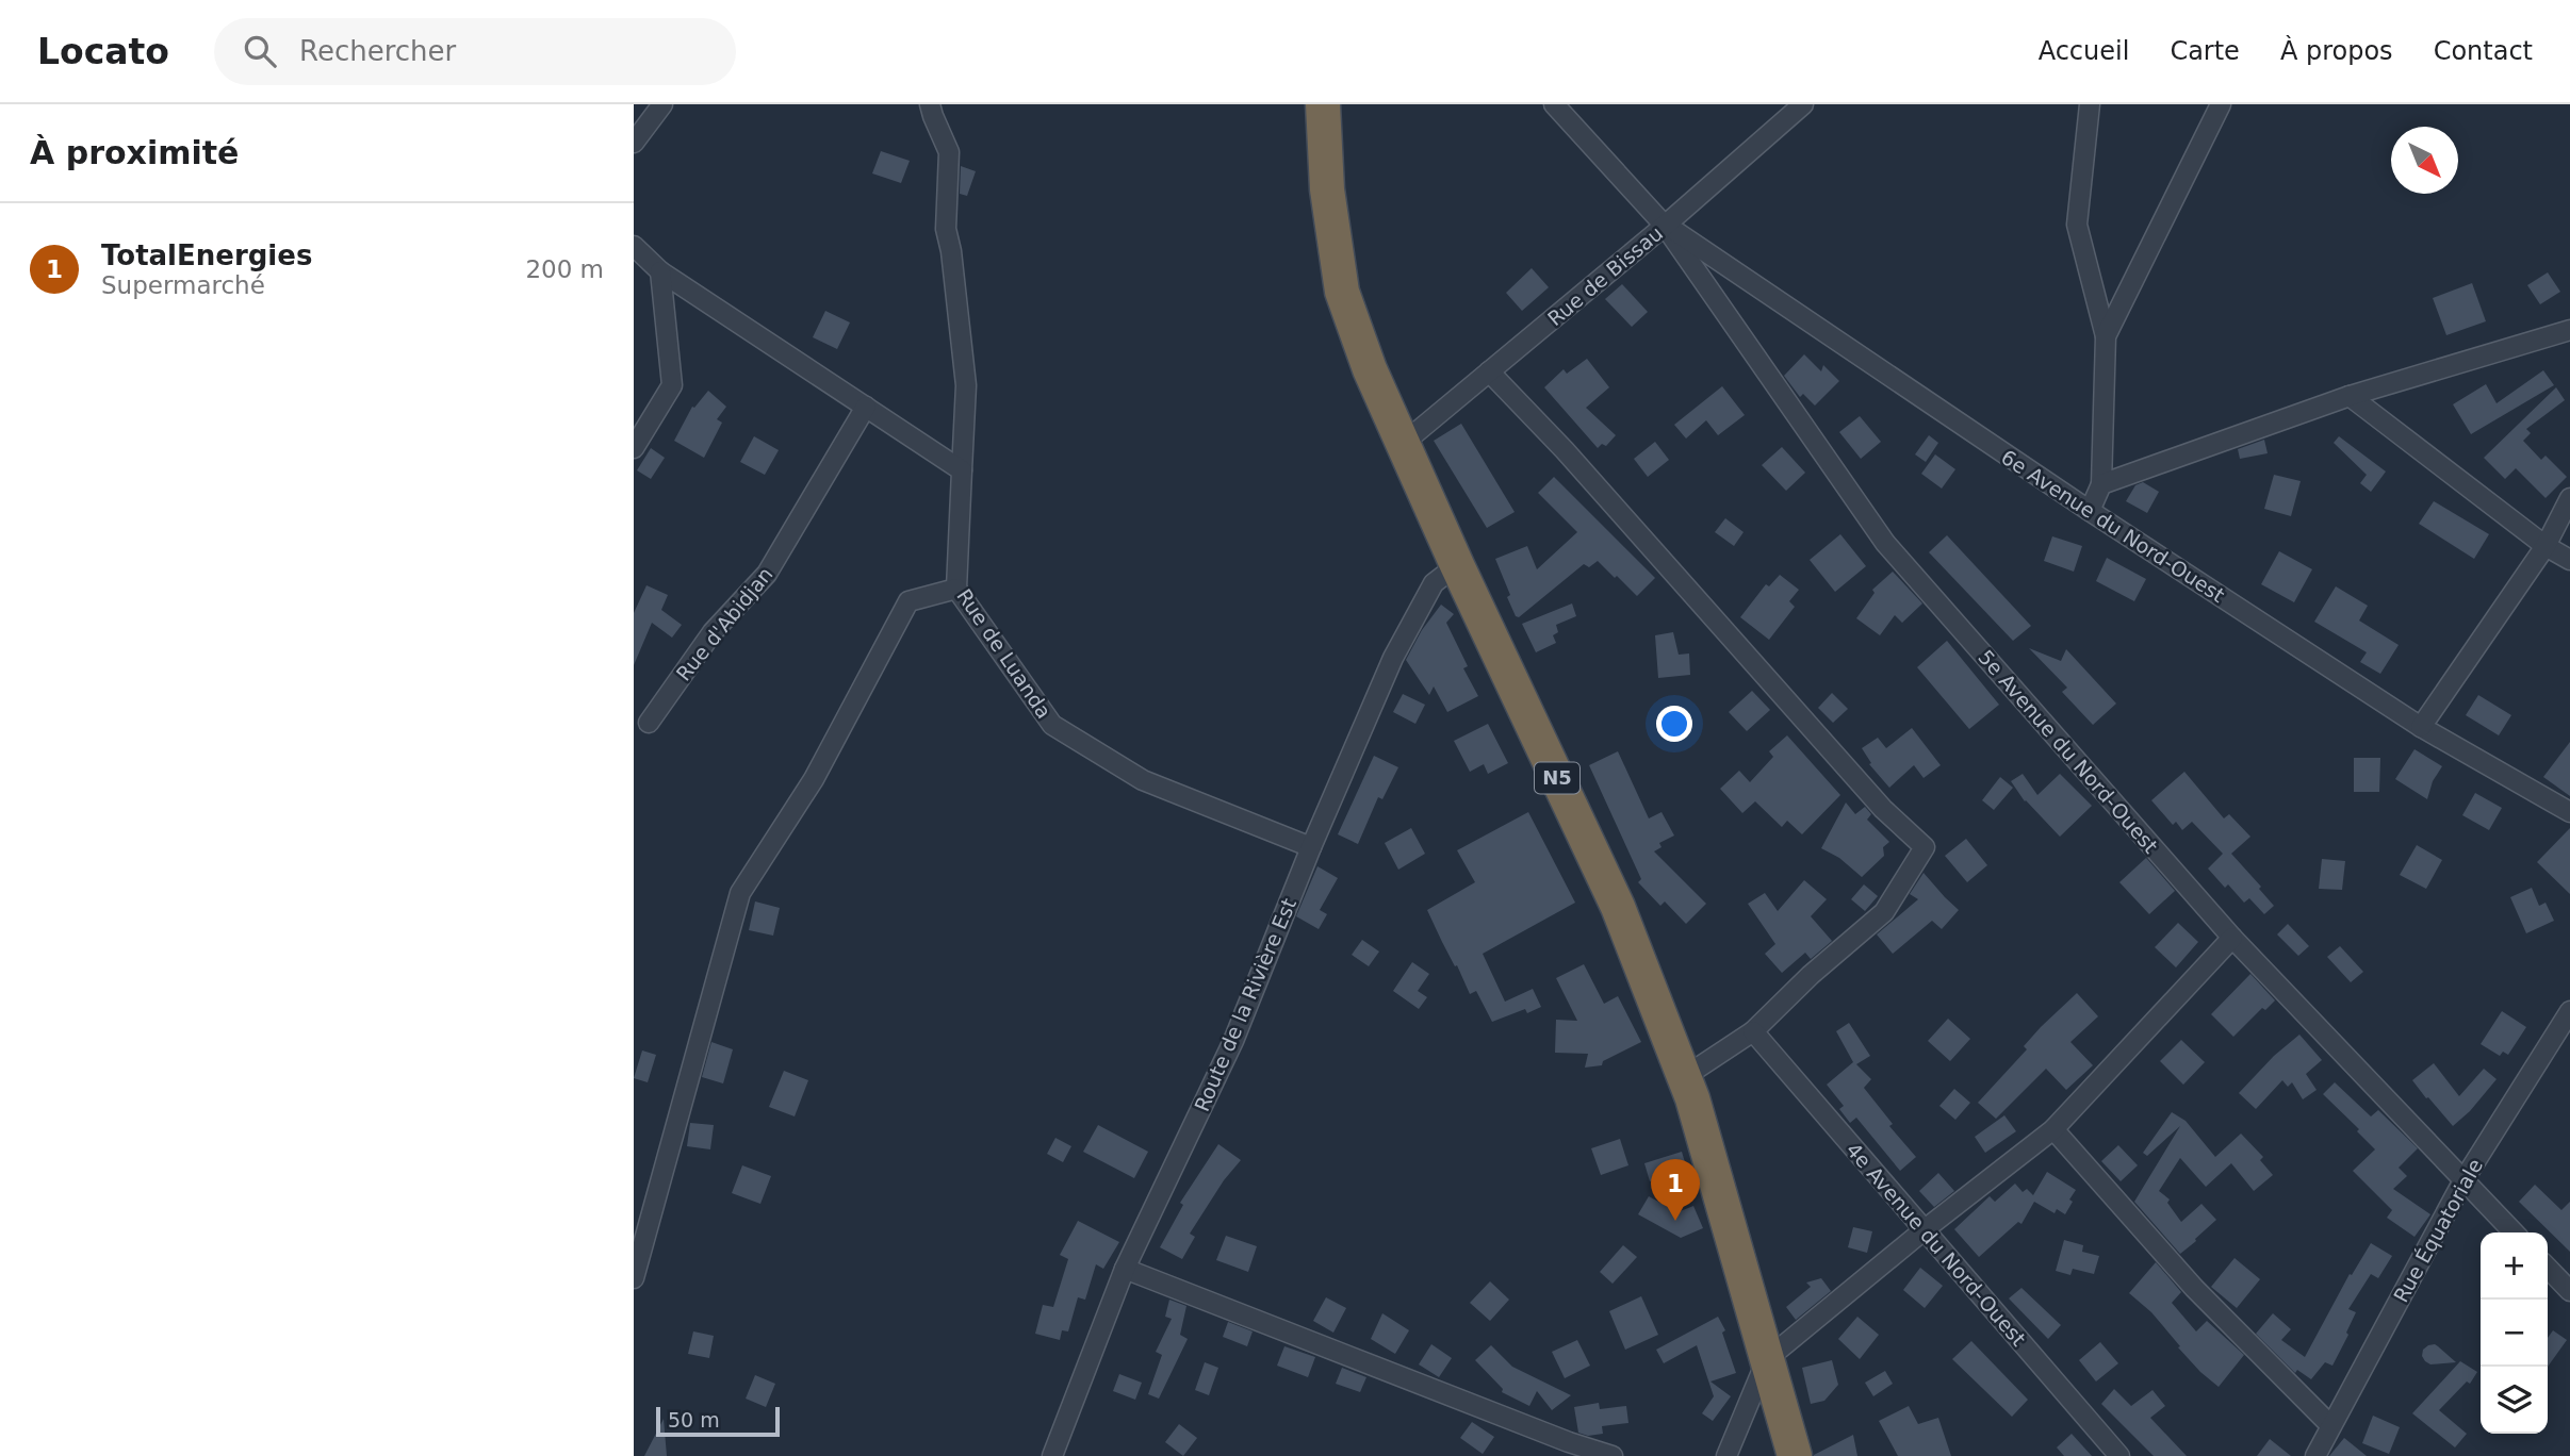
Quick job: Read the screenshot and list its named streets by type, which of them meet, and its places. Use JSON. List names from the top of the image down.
{
  "streets": {
    "highway": ["N5"],
    "street": [
      "Rue de Bissau",
      "6e Avenue du Nord-Ouest",
      "Rue d'Abidjan",
      "Rue de Luanda",
      "5e Avenue du Nord-Ouest",
      "Route de la Rivière Est",
      "Rue Équatoriale",
      "4e Avenue du Nord-Ouest"
    ]
  },
  "crossings": [
    ["Rue de Bissau", "6e Avenue du Nord-Ouest"],
    ["Rue de Bissau", "5e Avenue du Nord-Ouest"],
    ["Rue de Bissau", "N5"],
    ["6e Avenue du Nord-Ouest", "5e Avenue du Nord-Ouest"],
    ["Rue de Luanda", "Route de la Rivière Est"],
    ["5e Avenue du Nord-Ouest", "Rue Équatoriale"],
    ["N5", "Route de la Rivière Est"]
  ],
  "scale_bar": "50 m",
  "north": "bottom right",
  "page": {
    "header": "Locato",
    "search": "Rechercher",
    "nav": [
      "Accueil",
      "Carte",
      "À propos",
      "Contact"
    ],
    "heading": "À proximité",
    "list": [
      {
        "mark": "1",
        "name": "TotalEnergies",
        "note": "Supermarché",
        "value": "200 m"
      }
    ],
    "pins": "1",
    "map_buttons": ["+", "−"],
    "scale": "50 m"
  }
}
